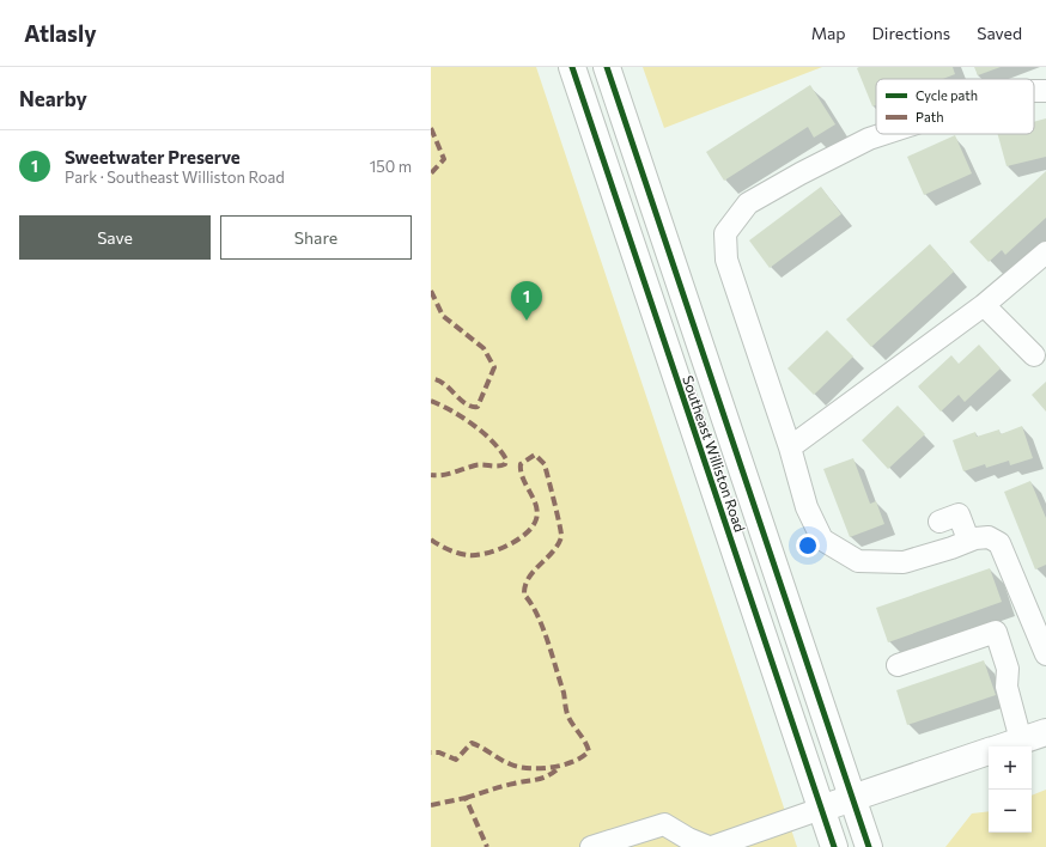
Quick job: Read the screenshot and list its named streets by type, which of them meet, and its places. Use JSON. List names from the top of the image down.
{
  "streets": {
    "main road": ["Southeast Williston Road"]
  },
  "legend": ["Cycle path", "Path"],
  "page": {
    "header": "Atlasly",
    "nav": ["Map", "Directions", "Saved"],
    "heading": "Nearby",
    "list": [
      {
        "mark": "1",
        "name": "Sweetwater Preserve",
        "note": "Park · Southeast Williston Road",
        "value": "150 m"
      }
    ],
    "buttons": ["Save", "Share"],
    "pins": "1",
    "map_buttons": ["+", "−"]
  }
}
